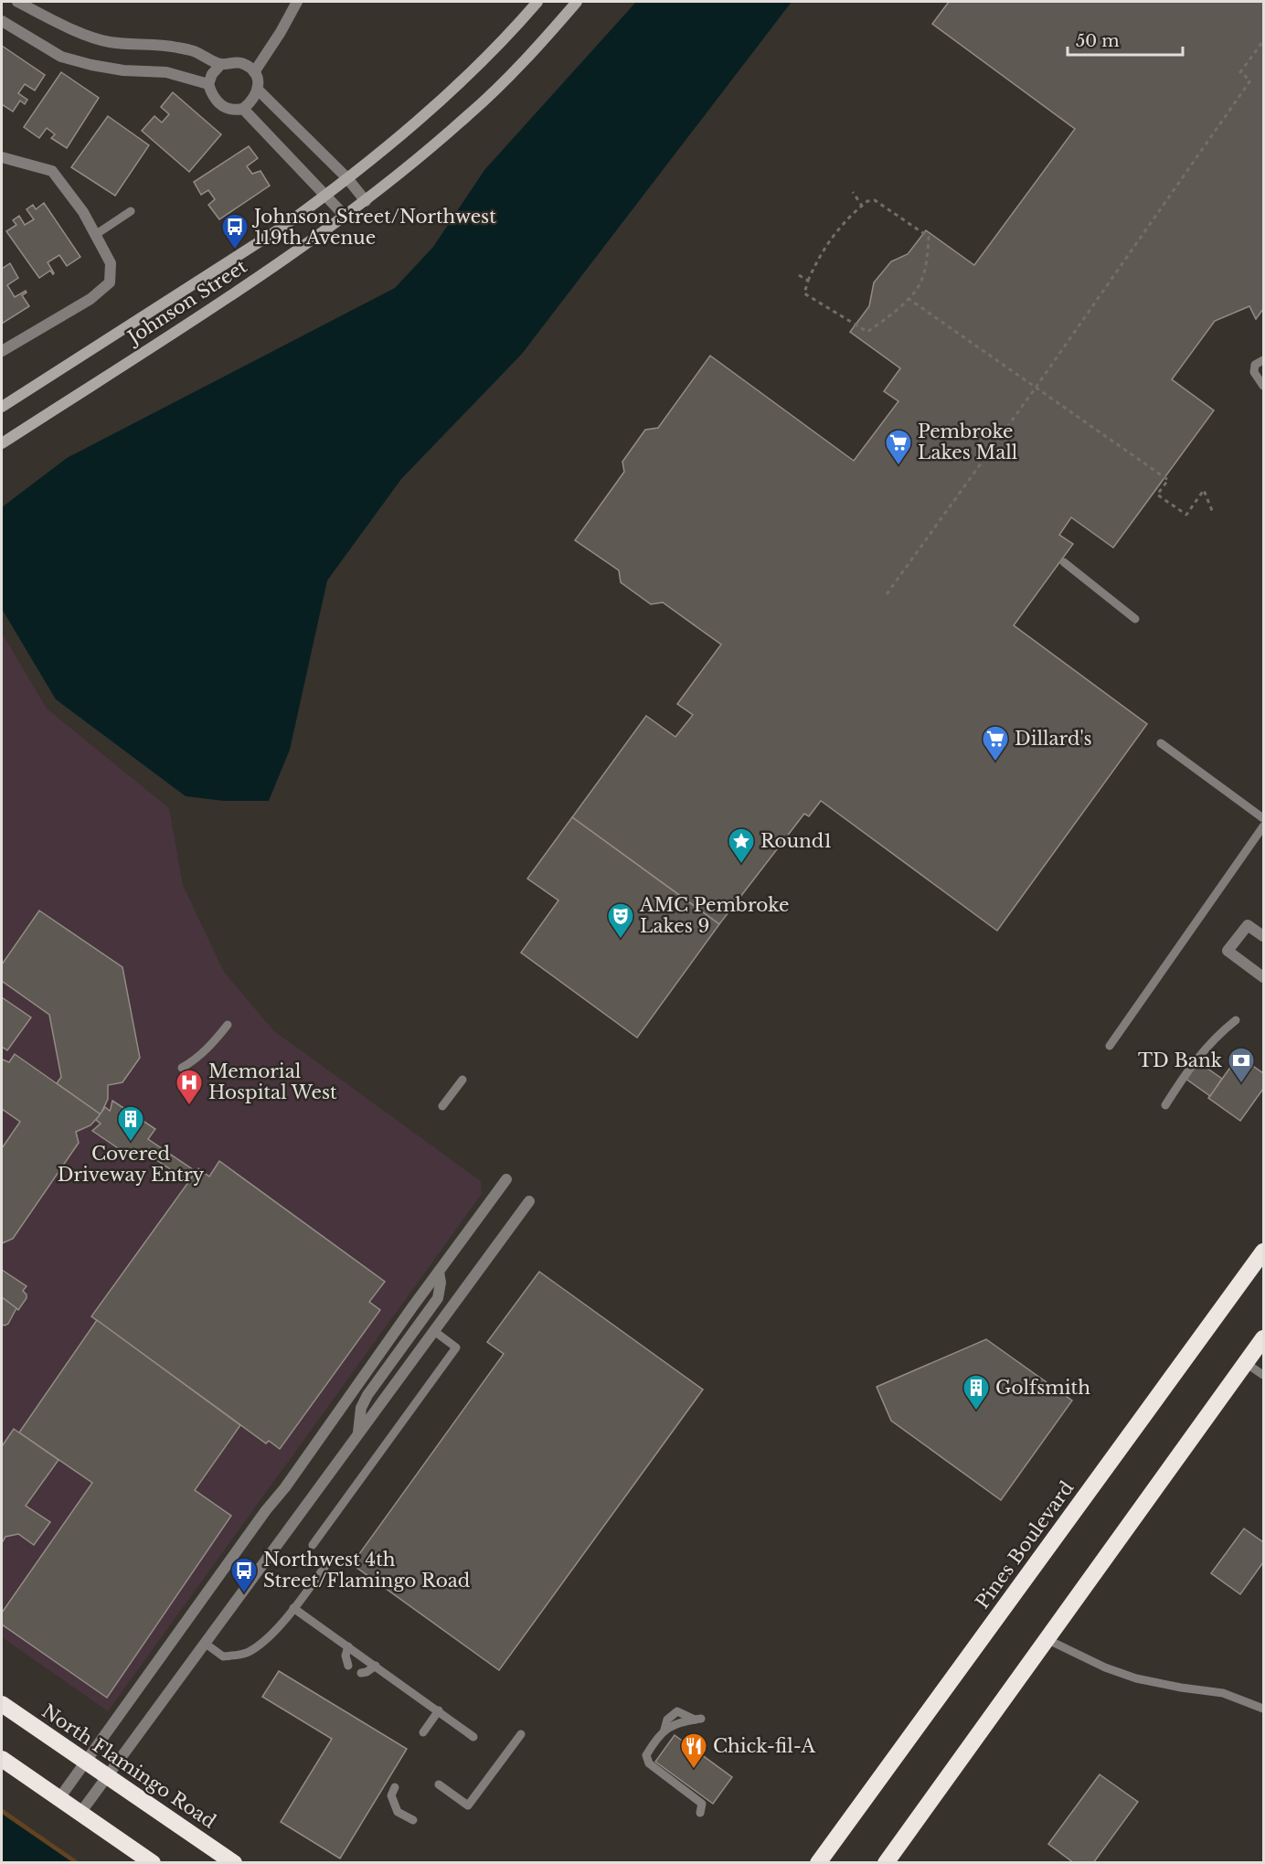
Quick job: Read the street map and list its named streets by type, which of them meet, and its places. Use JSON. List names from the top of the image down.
{
  "streets": {
    "highway": ["Pines Boulevard", "North Flamingo Road"],
    "street": ["Johnson Street"]
  },
  "places": {
    "bus stop": ["Johnson Street/Northwest 119th Avenue", "Northwest 4th Street/Flamingo Road"],
    "supermarket": ["Pembroke Lakes Mall", "Dillard's"],
    "place": ["Round1"],
    "theatre": ["AMC Pembroke Lakes 9"],
    "bank": ["TD Bank"],
    "hospital": ["Memorial Hospital West"],
    "building": ["Covered Driveway Entry", "Golfsmith"],
    "restaurant": ["Chick-fil-A"]
  },
  "scale_bar": "50 m"
}
